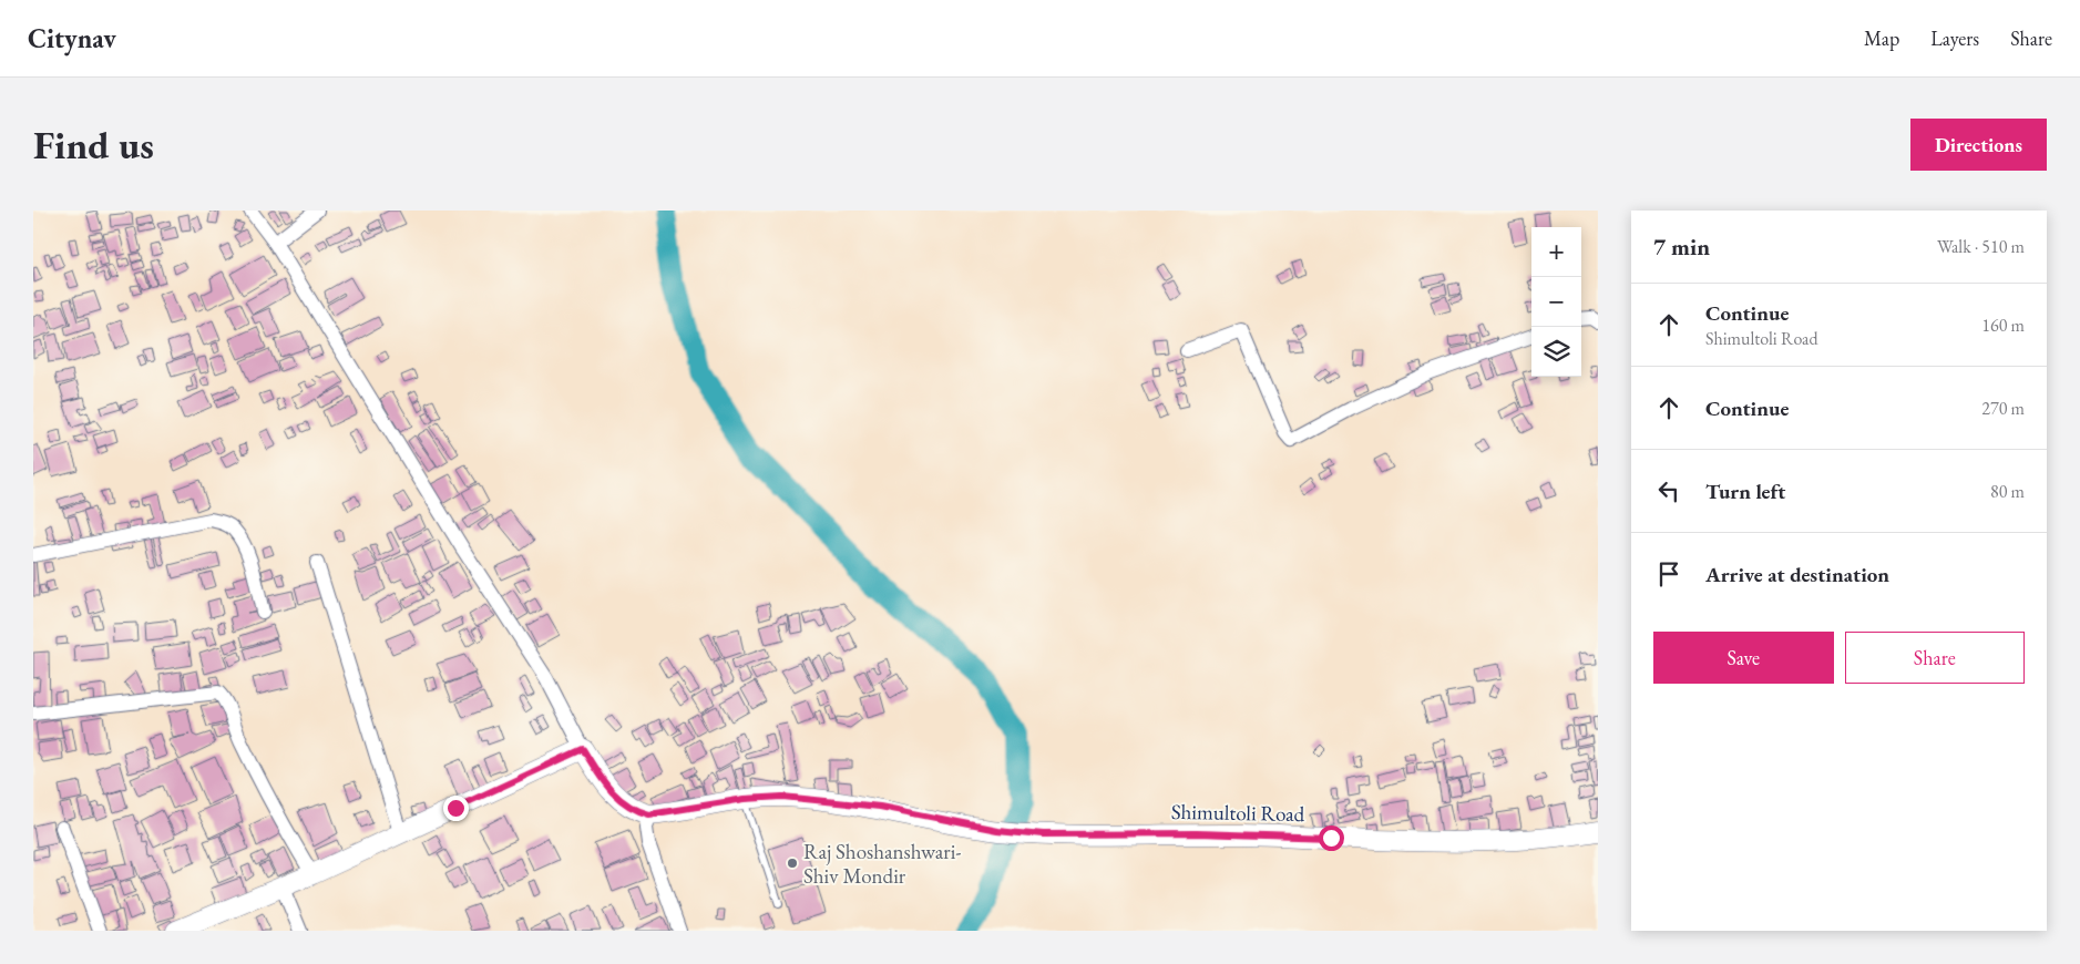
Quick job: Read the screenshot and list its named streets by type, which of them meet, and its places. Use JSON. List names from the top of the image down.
{
  "streets": {
    "street": ["Shimultoli Road"]
  },
  "places": ["Raj Shoshanshwari- Shiv Mondir"],
  "page": {
    "header": "Citynav",
    "nav": ["Map", "Layers", "Share"],
    "buttons": [
      "Directions",
      ["Save", "Share"]
    ],
    "title": "Find us",
    "heading": ["7 min", "Walk · 510 m"],
    "map_buttons": ["+", "−"],
    "list": [
      ["Continue", "Shimultoli Road", "160 m"],
      ["Continue", "270 m"],
      ["Turn left", "80 m"],
      "Arrive at destination"
    ]
  }
}
